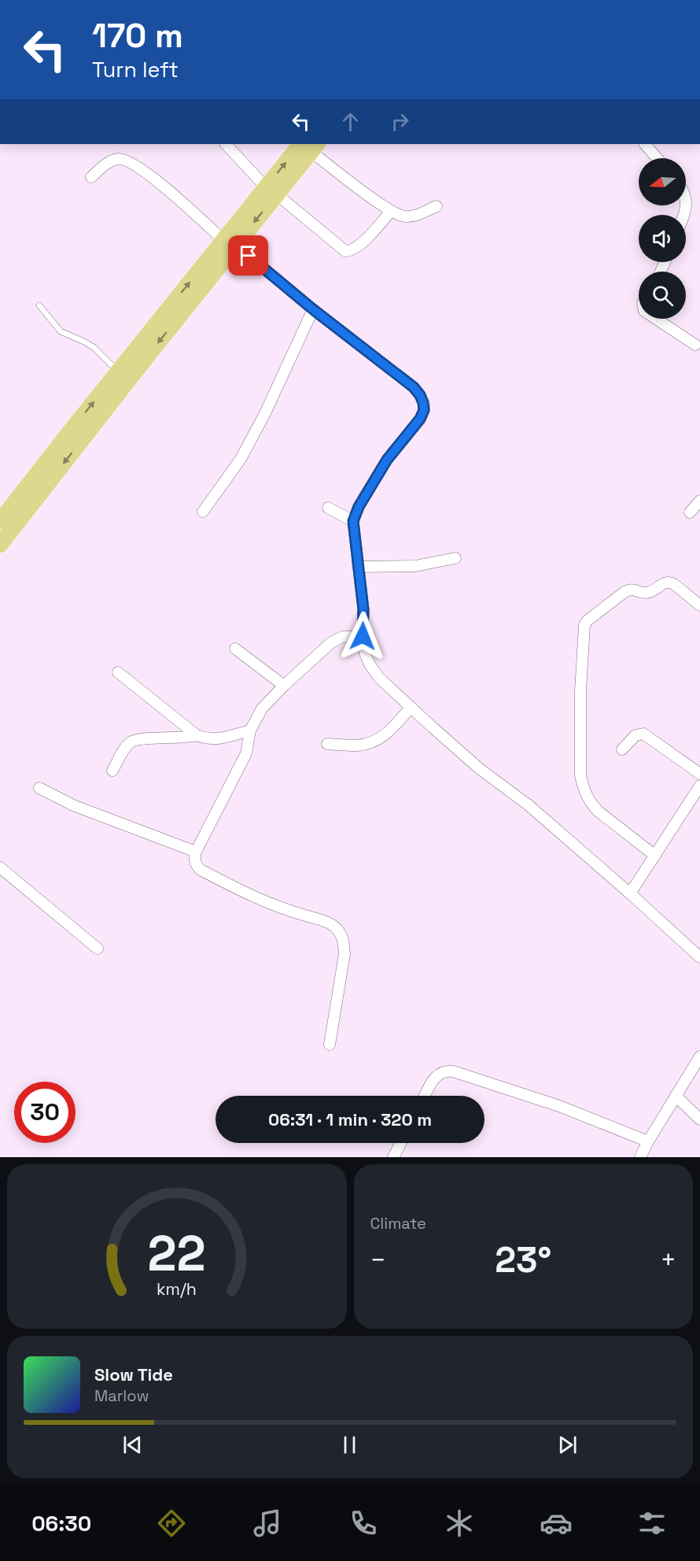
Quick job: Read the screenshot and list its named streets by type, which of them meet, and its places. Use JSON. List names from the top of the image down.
{
  "north": "left",
  "page": {
    "turn": ["170 m", "Turn left"],
    "limit": "30",
    "trip": "06:31 · 1 min · 320 m",
    "tile": "Climate",
    "heat": ["−", "23°", "+"],
    "song": ["Slow Tide", "Marlow"],
    "tabs": "06:30",
    "gauge": ["22", "km/h"]
  }
}
